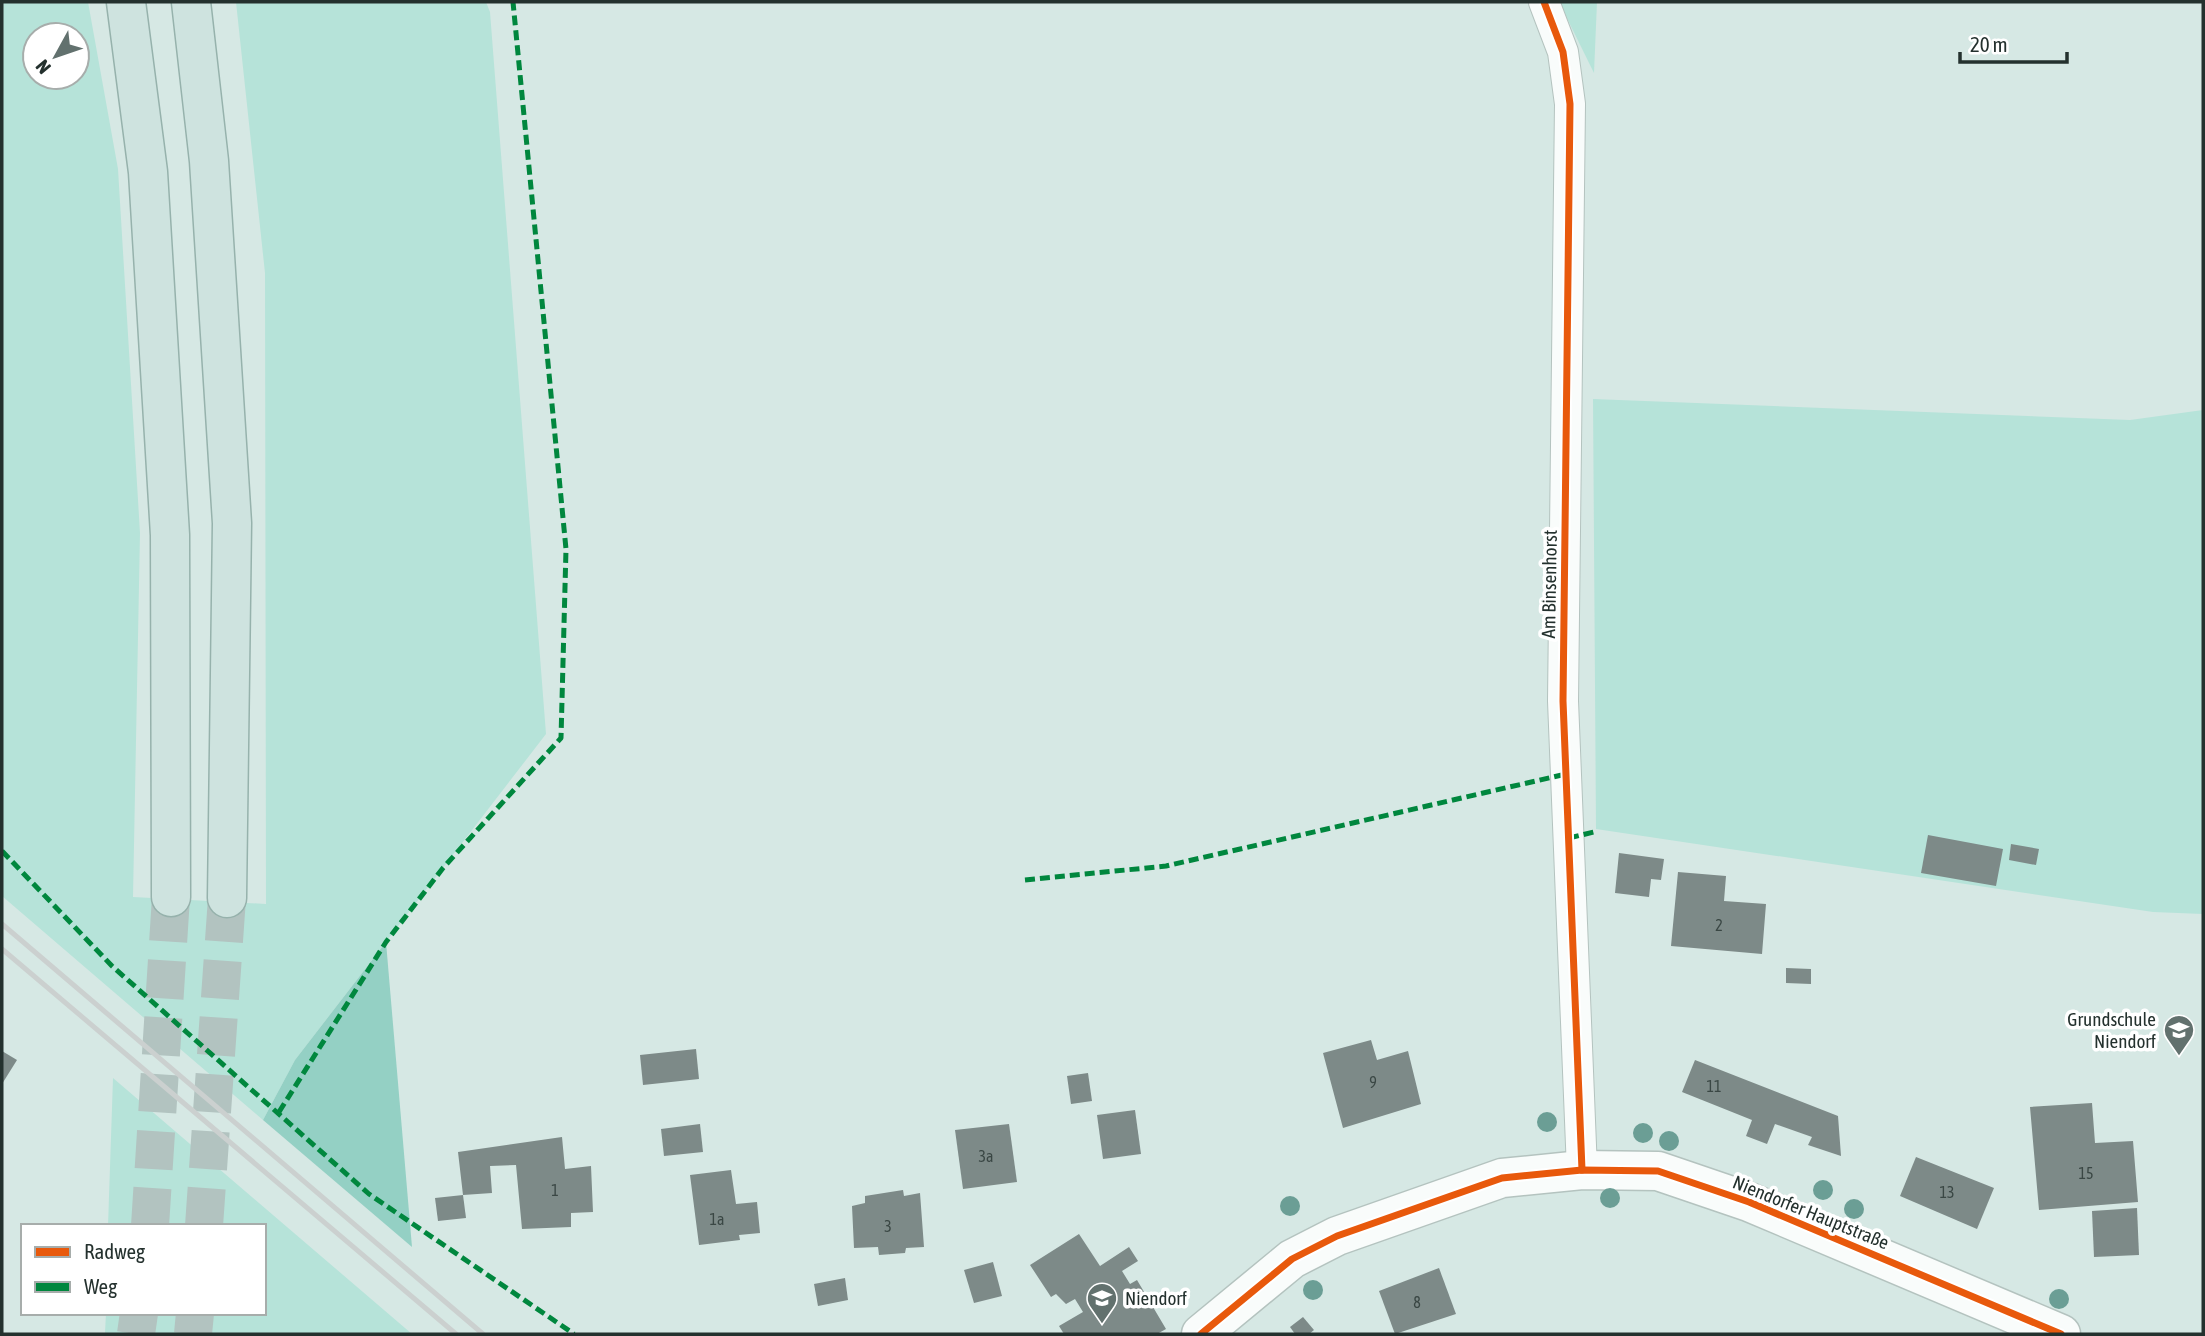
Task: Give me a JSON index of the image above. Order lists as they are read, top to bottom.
{
  "streets": {
    "main road": ["Niendorfer Hauptstraße"],
    "street": ["Am Binsenhorst"]
  },
  "crossings": [
    ["Am Binsenhorst", "Niendorfer Hauptstraße"]
  ],
  "places": {
    "school or university": ["Grundschule Niendorf", "Niendorf"]
  },
  "house_numbers": [
    "2",
    "9",
    "11",
    "3a",
    "15",
    "1",
    "13",
    "1a",
    "3",
    "8"
  ],
  "legend": ["Radweg", "Weg"],
  "scale_bar": "20 m",
  "north": "bottom left"
}
